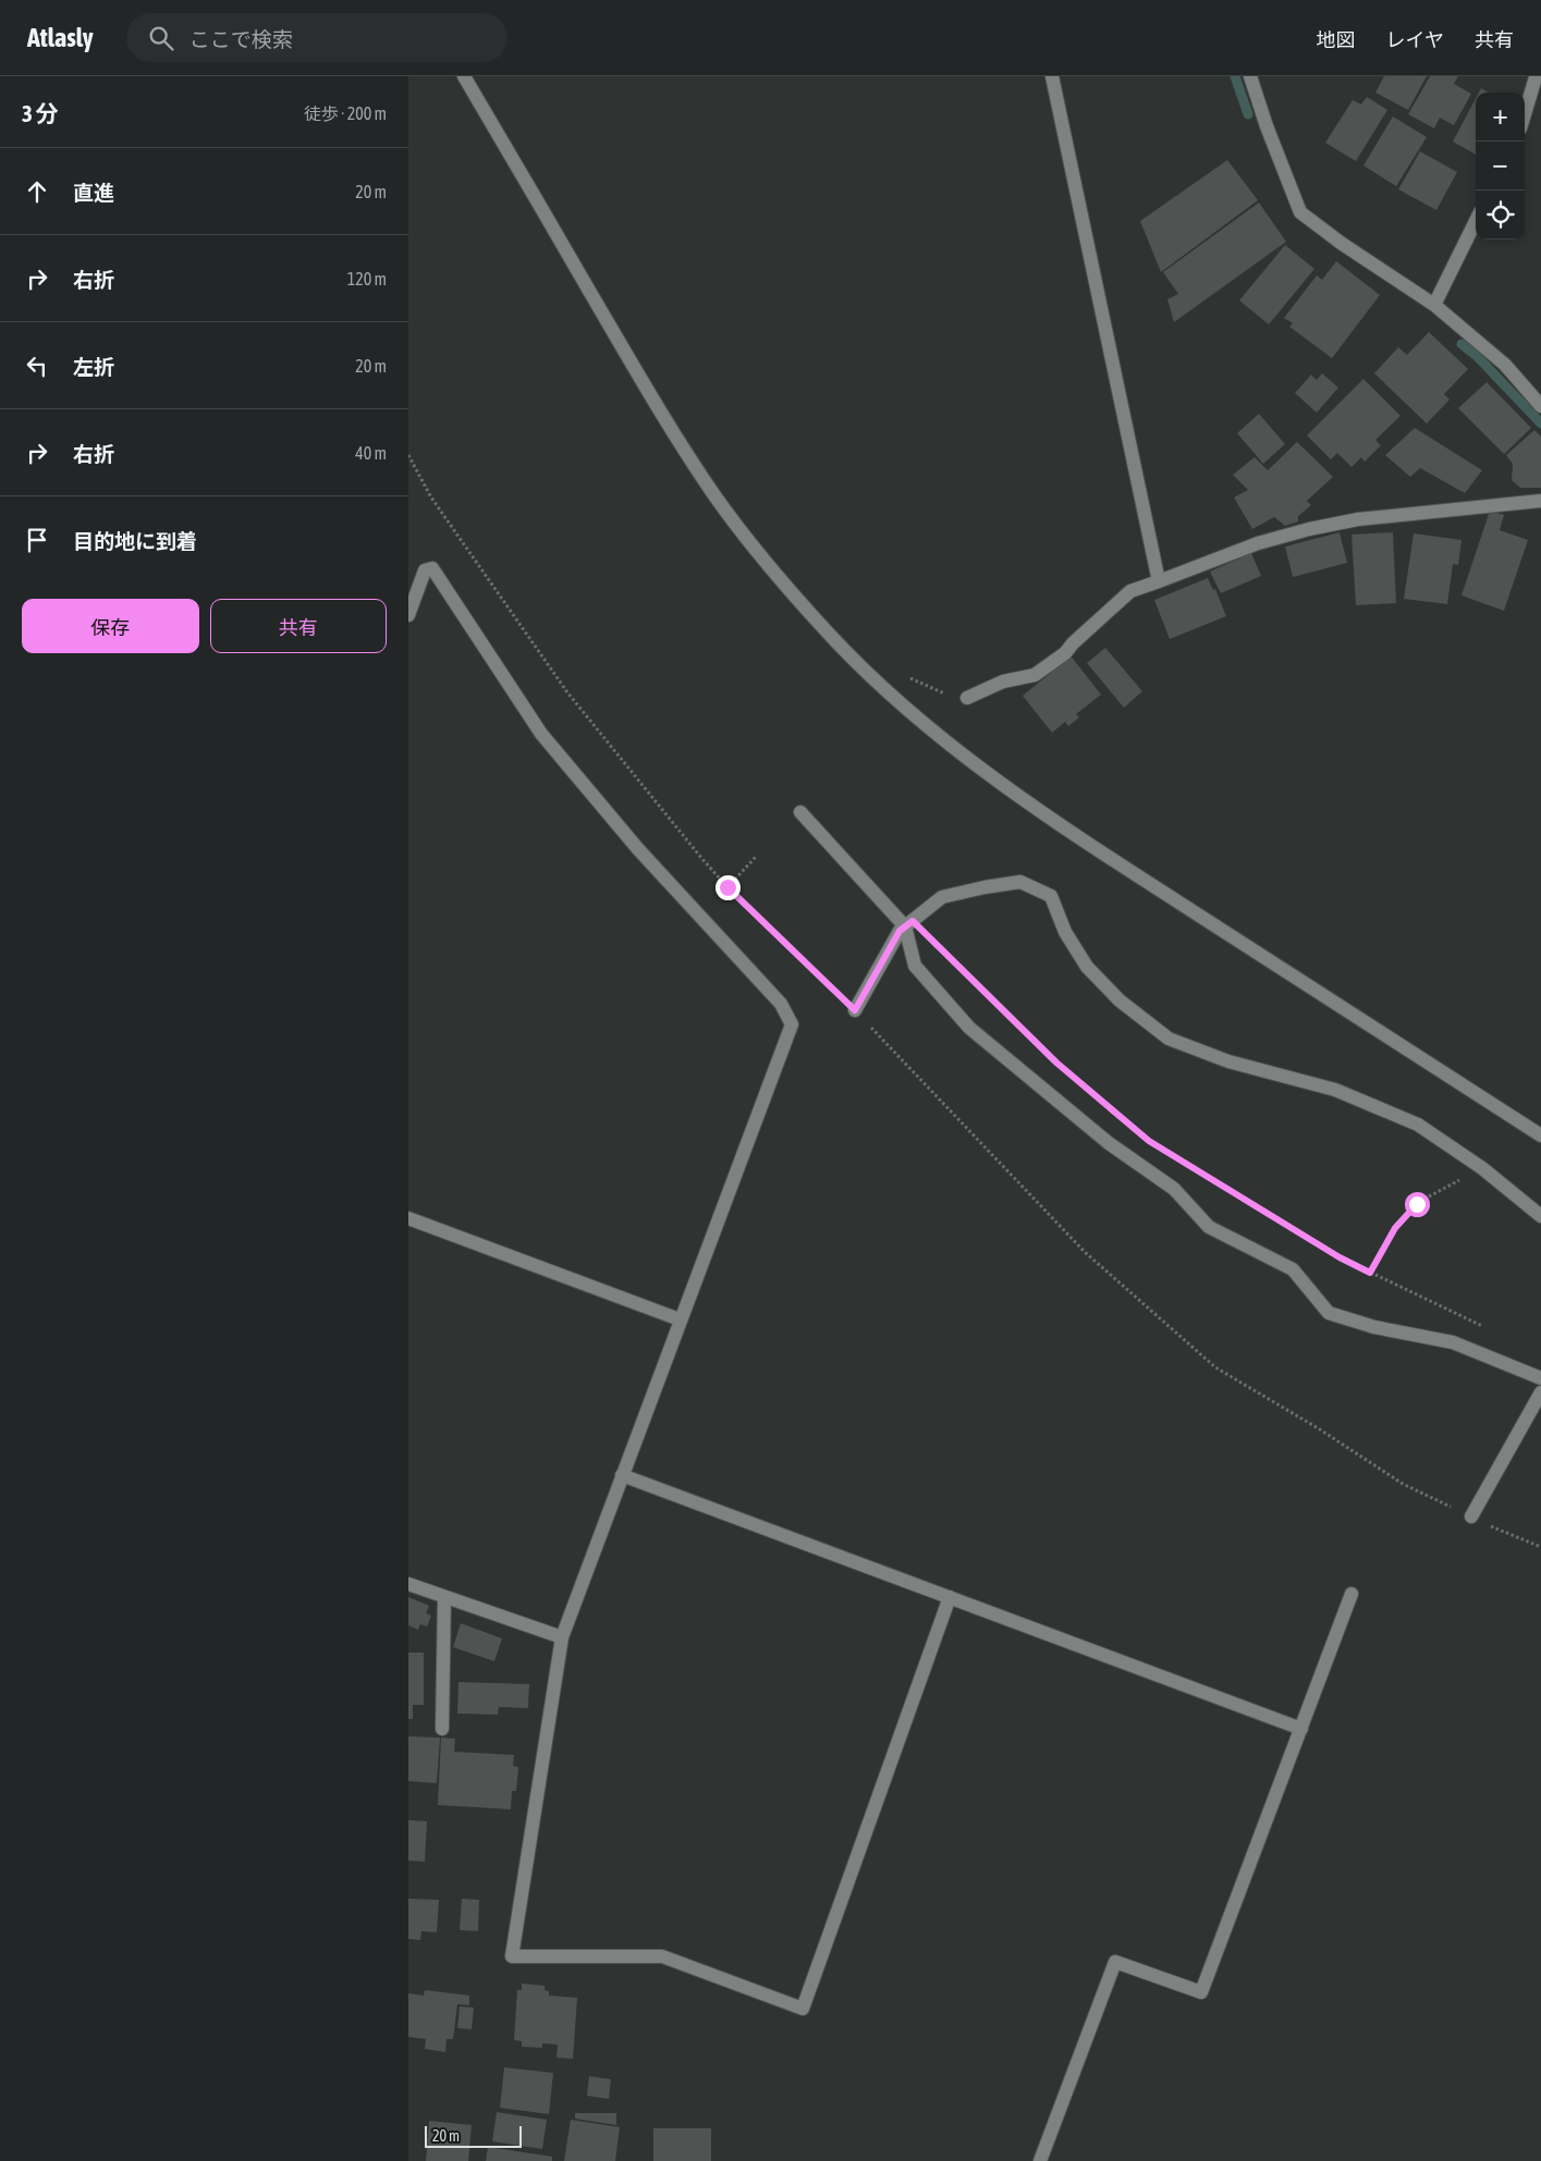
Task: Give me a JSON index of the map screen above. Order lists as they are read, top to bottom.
{
  "scale_bar": "20 m",
  "page": {
    "header": "Atlasly",
    "search": "ここで検索",
    "nav": ["地図", "レイヤ", "共有"],
    "heading": ["3 分", "徒歩 · 200 m"],
    "map_buttons": ["+", "−"],
    "list": [
      ["直進", "20 m"],
      ["右折", "120 m"],
      ["左折", "20 m"],
      ["右折", "40 m"],
      "目的地に到着"
    ],
    "buttons": ["保存", "共有"],
    "scale": "20 m"
  }
}
